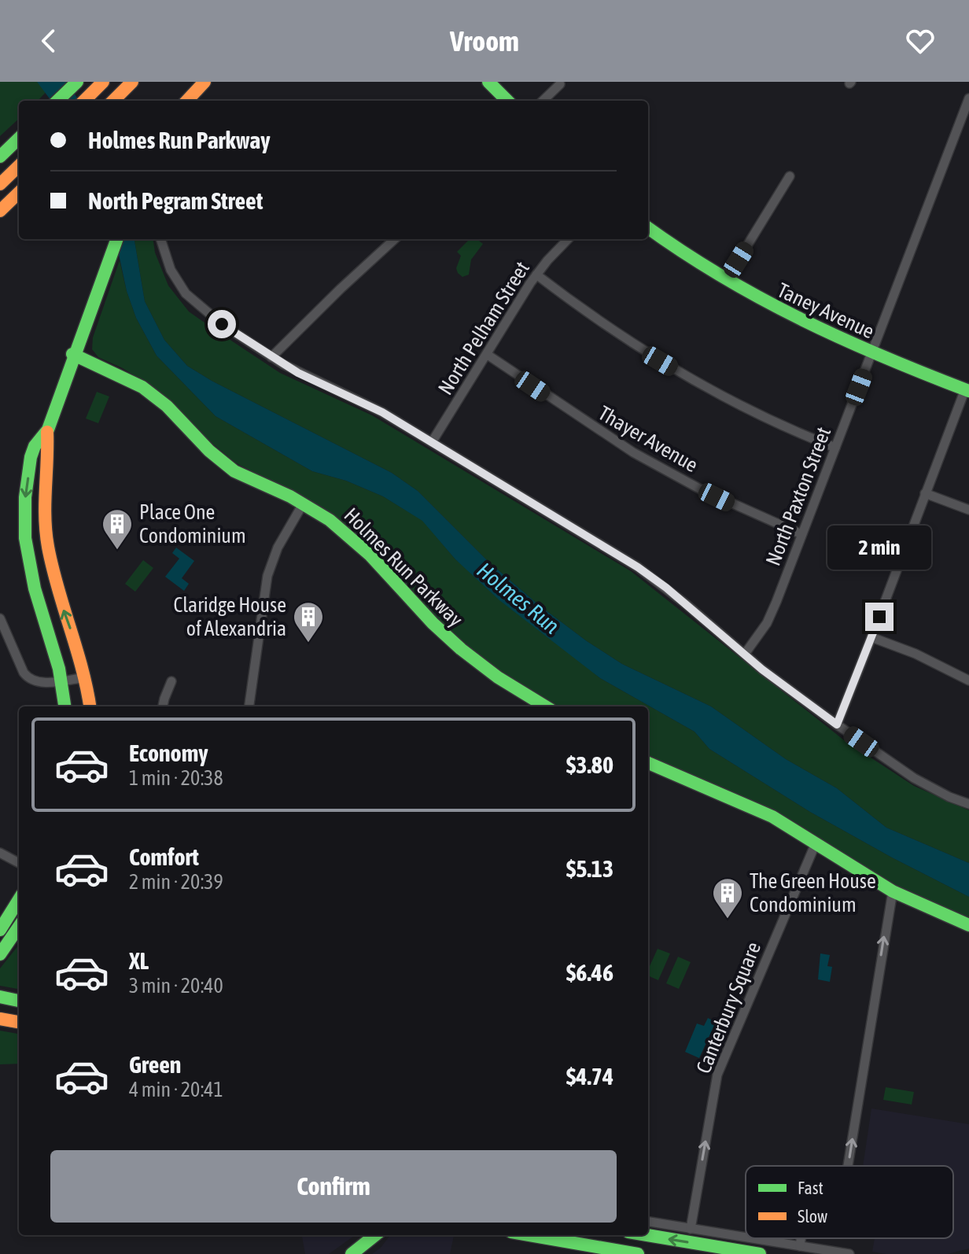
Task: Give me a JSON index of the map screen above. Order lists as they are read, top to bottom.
{
  "streets": {
    "main road": ["Taney Avenue", "Holmes Run Parkway"],
    "street": [
      "North Pelham Street",
      "Thayer Avenue",
      "North Paxton Street",
      "Canterbury Square"
    ]
  },
  "crossings": [
    ["Taney Avenue", "North Paxton Street"],
    ["North Pelham Street", "Thayer Avenue"],
    ["Thayer Avenue", "North Paxton Street"]
  ],
  "one_way": ["Canterbury Square"],
  "water": ["Holmes Run"],
  "places": {
    "building": ["Place One Condominium", "Claridge House of Alexandria", "The Green House Condominium"]
  },
  "legend": ["Fast", "Slow"],
  "page": {
    "header": "Vroom",
    "banner": ["Holmes Run Parkway", "North Pegram Street"],
    "bubble": "2 min",
    "list": [
      {
        "name": "Economy",
        "note": "1 min · 20:38",
        "value": "$3.80"
      },
      {
        "name": "Comfort",
        "note": "2 min · 20:39",
        "value": "$5.13"
      },
      {
        "name": "XL",
        "note": "3 min · 20:40",
        "value": "$6.46"
      },
      {
        "name": "Green",
        "note": "4 min · 20:41",
        "value": "$4.74"
      }
    ],
    "buttons": "Confirm"
  }
}
